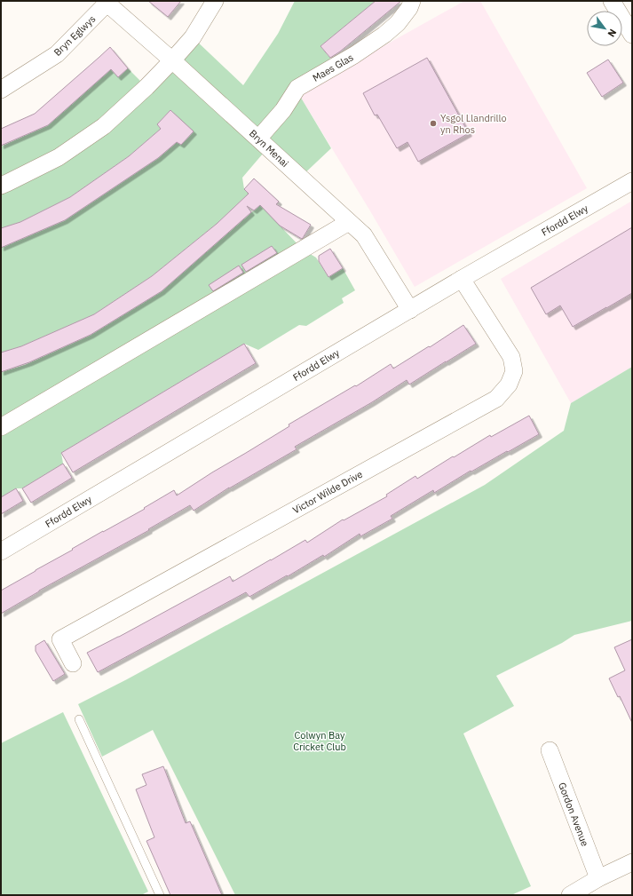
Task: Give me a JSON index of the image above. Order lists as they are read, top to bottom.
{
  "streets": {
    "street": [
      "Bryn Eglwys",
      "Maes Glas",
      "Bryn Menai",
      "Ffordd Elwy",
      "Victor Wilde Drive",
      "Gordon Avenue"
    ]
  },
  "crossings": [
    ["Bryn Eglwys", "Bryn Menai"],
    ["Maes Glas", "Bryn Menai"],
    ["Bryn Menai", "Ffordd Elwy"],
    ["Ffordd Elwy", "Victor Wilde Drive"]
  ],
  "parks": ["Colwyn Bay Cricket Club"],
  "places": ["Ysgol Llandrillo yn Rhos"],
  "north": "bottom right"
}
